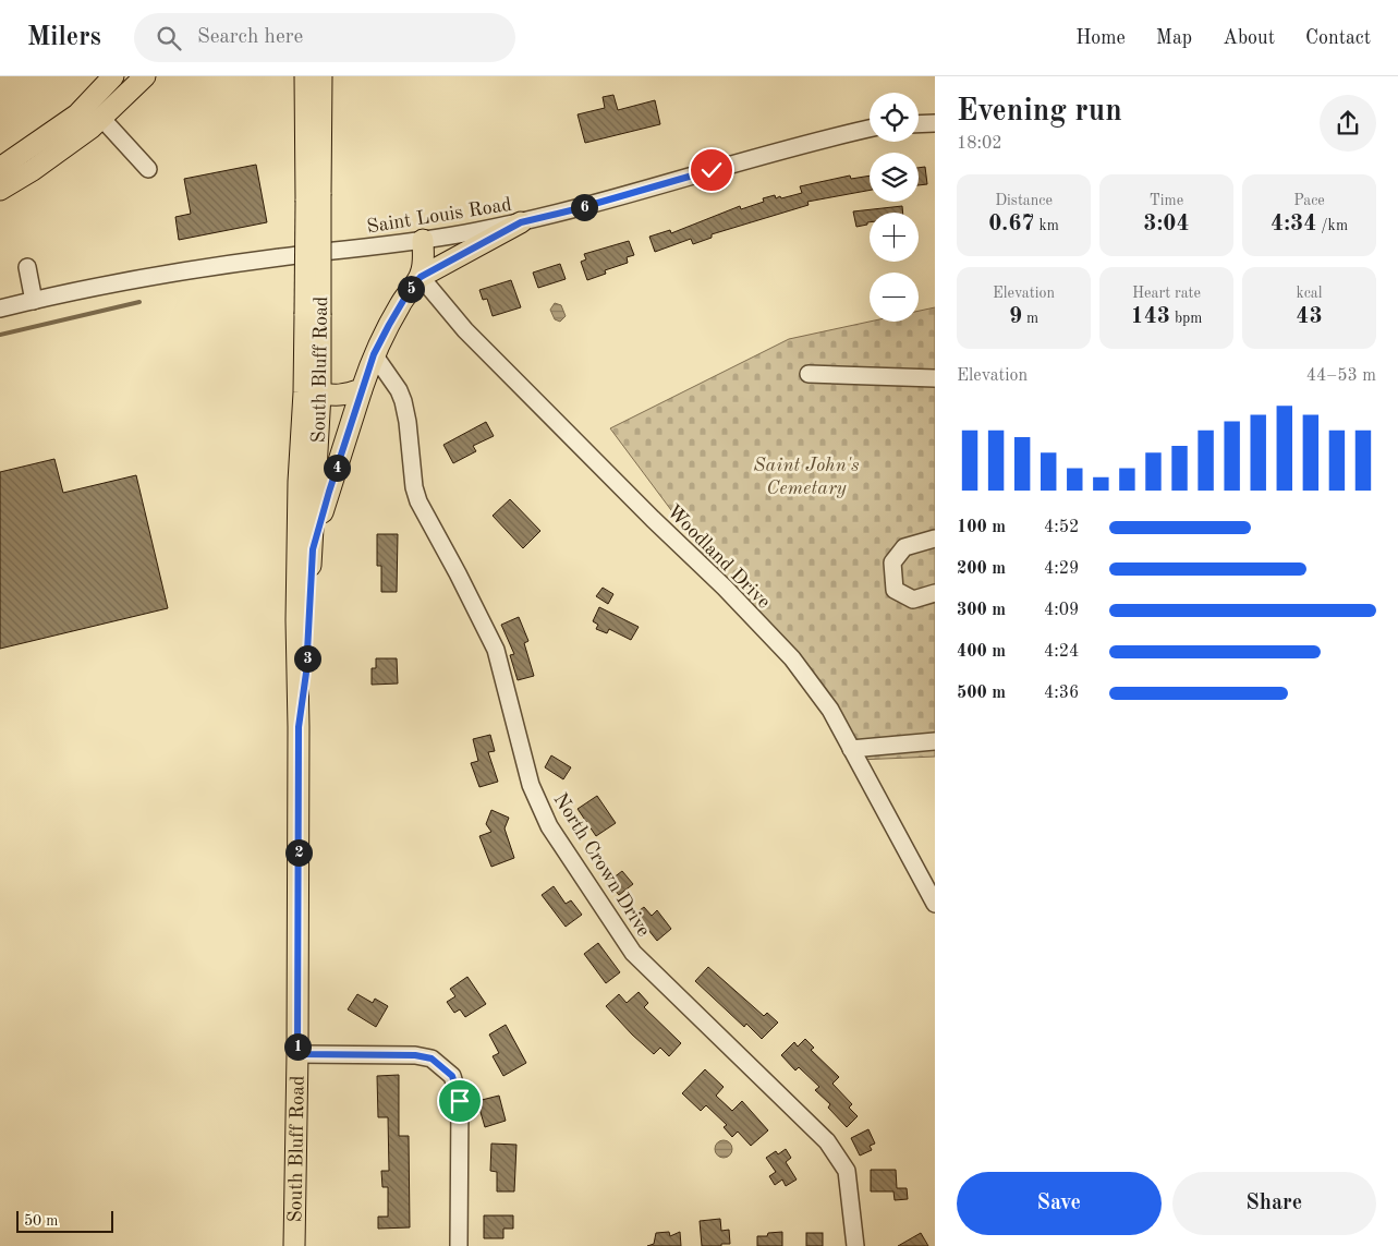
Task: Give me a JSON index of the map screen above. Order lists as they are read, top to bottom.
{
  "streets": {
    "main road": ["South Bluff Road"],
    "street": ["Saint Louis Road", "Woodland Drive", "North Crown Drive"]
  },
  "parks": ["Saint John's Cemetary"],
  "scale_bar": "50 m",
  "page": {
    "header": "Milers",
    "search": "Search here",
    "nav": [
      "Home",
      "Map",
      "About",
      "Contact"
    ],
    "heading": ["Evening run", "18:02"],
    "map_buttons": ["+", "−"],
    "stats": [
      ["Distance", "0.67 km"],
      ["Time", "3:04"],
      ["Pace", "4:34 /km"],
      ["Elevation", "9 m"],
      ["Heart rate", "143 bpm"],
      ["kcal", "43"]
    ],
    "pins": [
      "6",
      "5",
      "4",
      "3",
      "2",
      "1"
    ],
    "chart": ["Elevation", "44–53 m"],
    "list": [
      {
        "name": "100 m",
        "note": "4:52"
      },
      {
        "name": "200 m",
        "note": "4:29"
      },
      {
        "name": "300 m",
        "note": "4:09"
      },
      {
        "name": "400 m",
        "note": "4:24"
      },
      {
        "name": "500 m",
        "note": "4:36"
      }
    ],
    "buttons": ["Save", "Share"],
    "scale": "50 m"
  }
}
